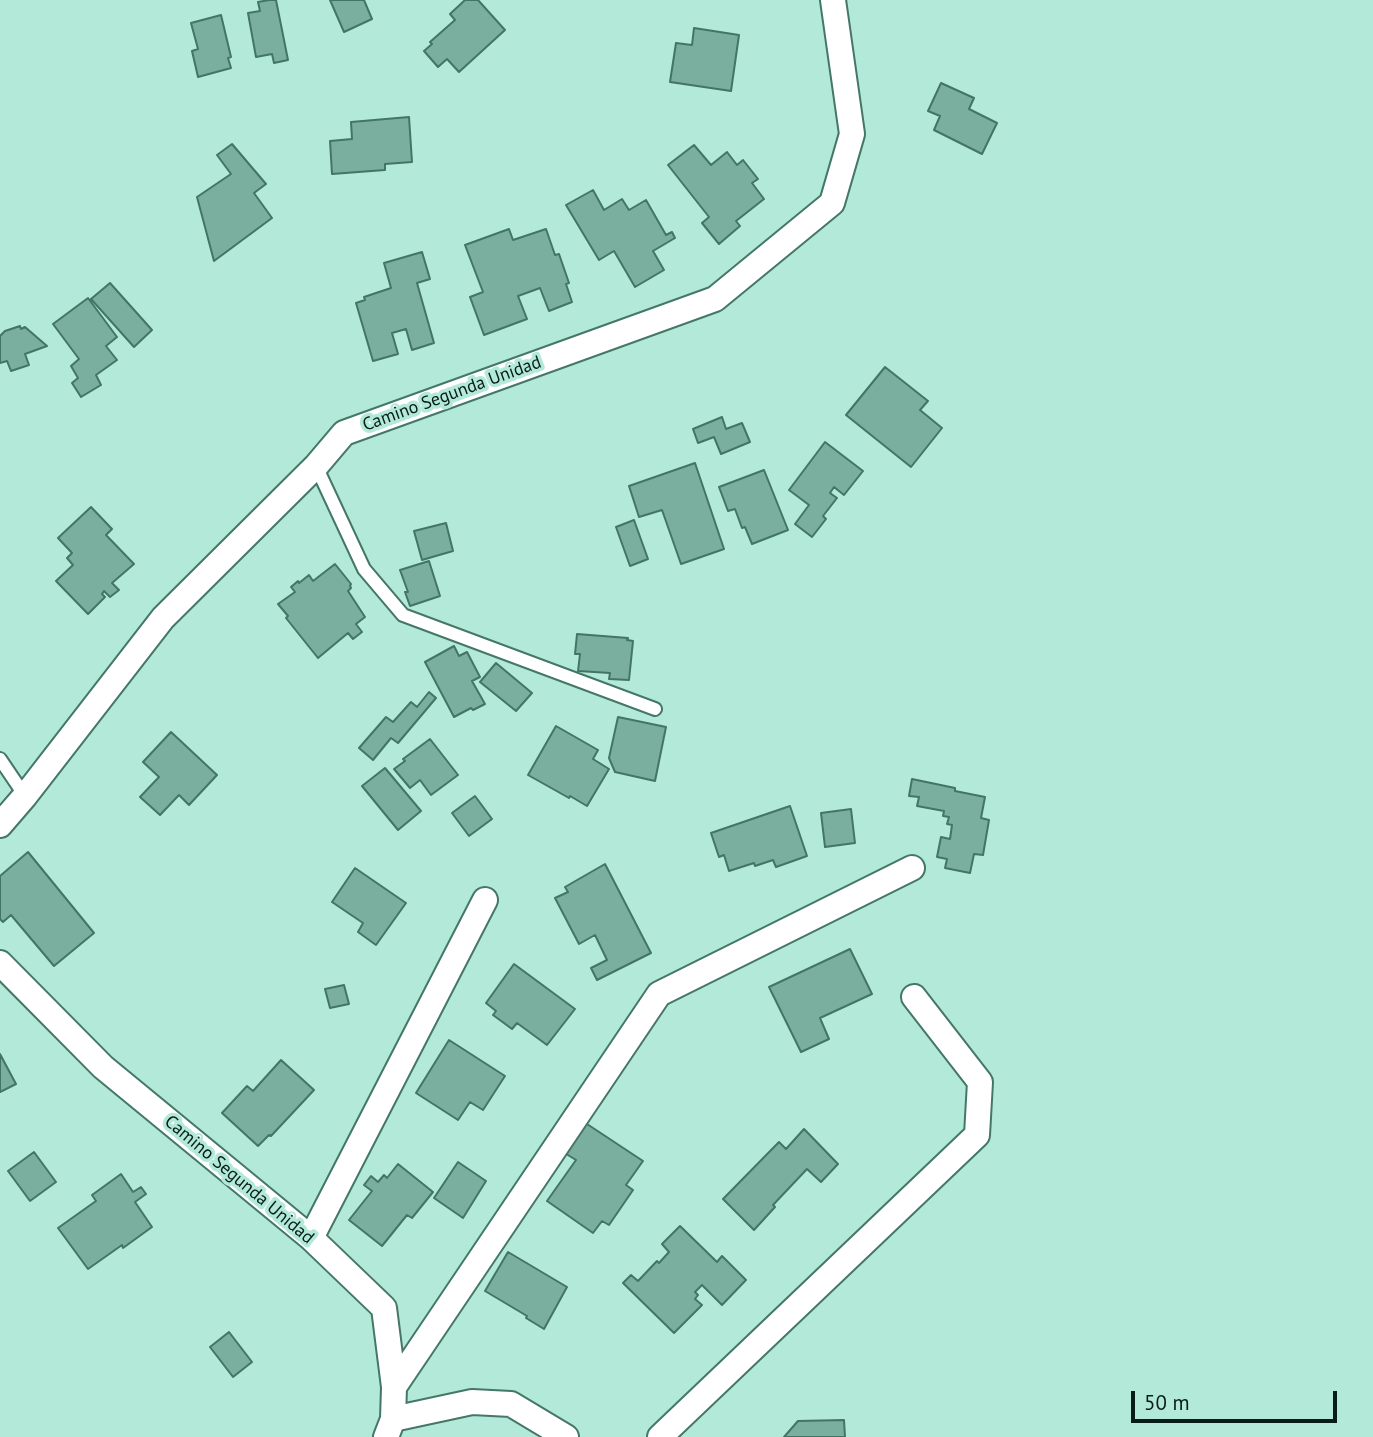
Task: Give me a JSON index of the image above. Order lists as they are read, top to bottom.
{
  "streets": {
    "street": ["Camino Segunda Unidad"]
  },
  "scale_bar": "50 m"
}
